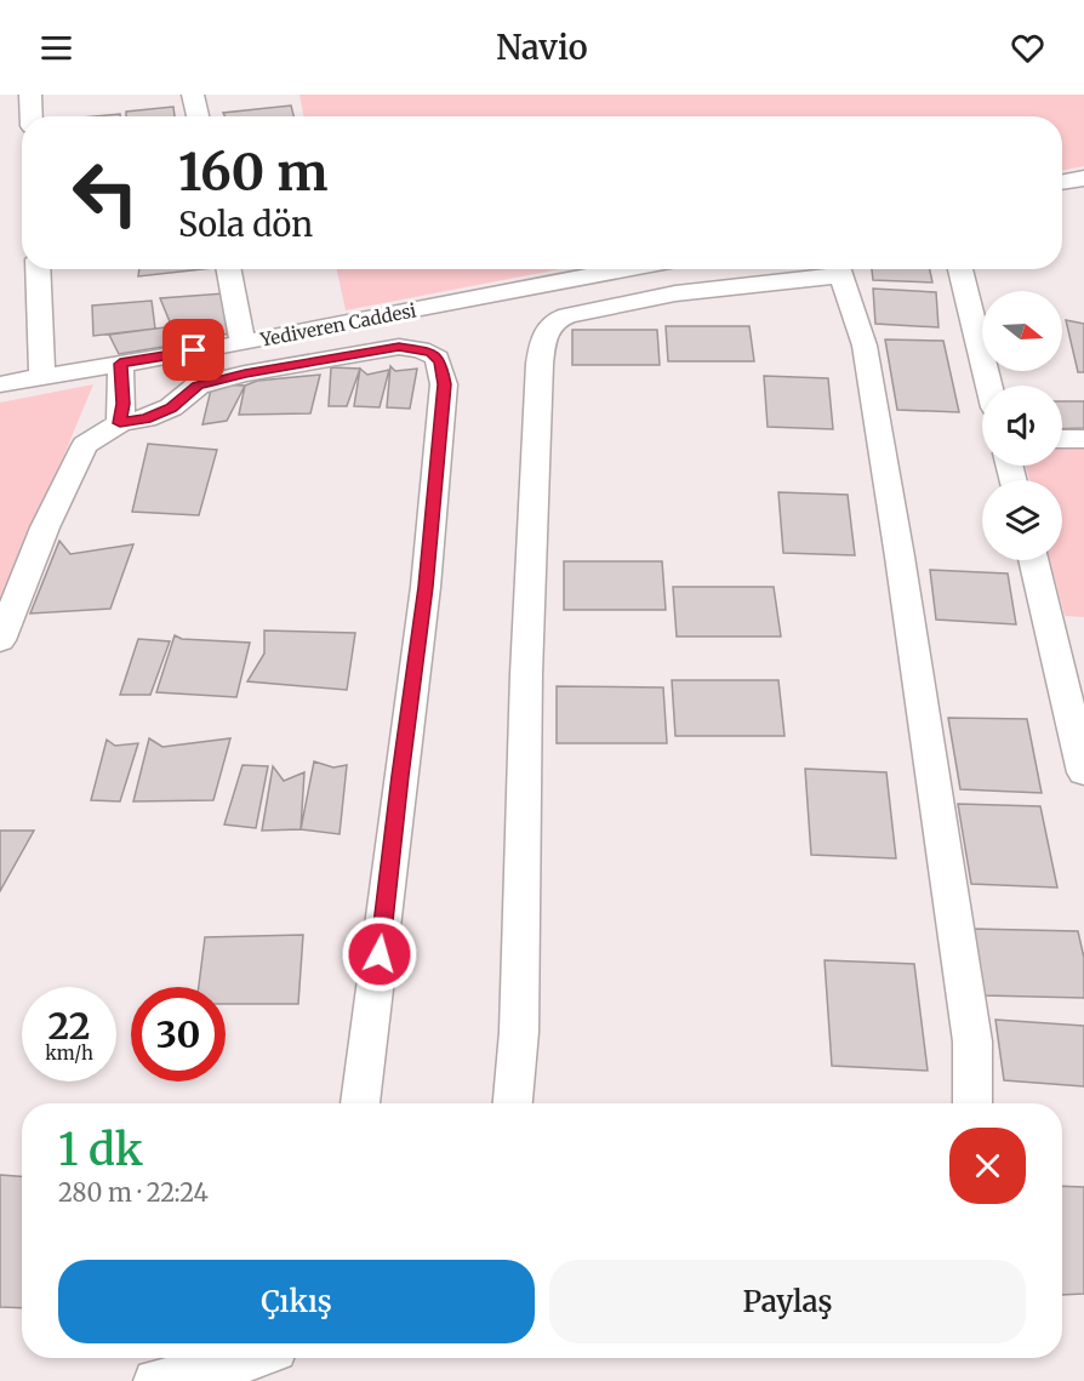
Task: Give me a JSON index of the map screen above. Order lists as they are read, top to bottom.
{
  "streets": {
    "street": ["Yediveren Caddesi"]
  },
  "north": "right",
  "page": {
    "header": "Navio",
    "turn": ["160 m", "Sola dön"],
    "speed": "22 km/h",
    "limit": "30",
    "heading": ["1 dk", "280 m · 22:24"],
    "buttons": ["Çıkış", "Paylaş"]
  }
}
